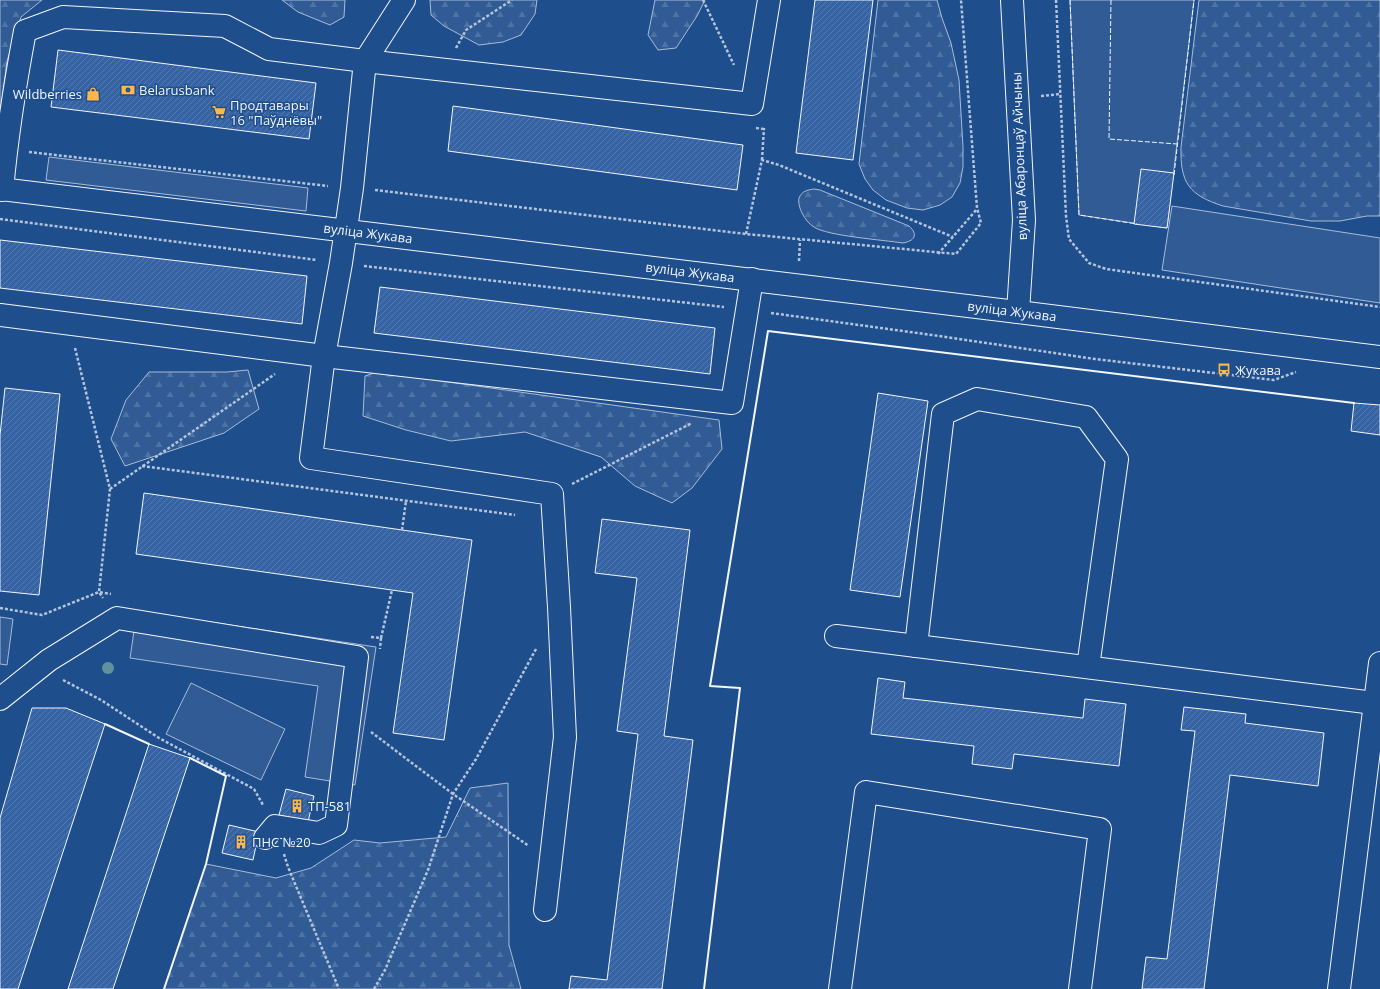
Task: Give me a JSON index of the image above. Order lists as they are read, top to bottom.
{
  "streets": {
    "main road": ["вуліца Абаронцаў Айчыны", "вуліца Жукава"]
  },
  "crossings": [
    ["вуліца Абаронцаў Айчыны", "вуліца Жукава"]
  ],
  "places": {
    "bank": ["Belarusbank"],
    "shop": ["Wildberries"],
    "supermarket": ["Продтавары 16 \"Паўднёвы\""],
    "bus stop": ["Жукава"],
    "building": ["ТП-581", "ПНС №20"]
  }
}
